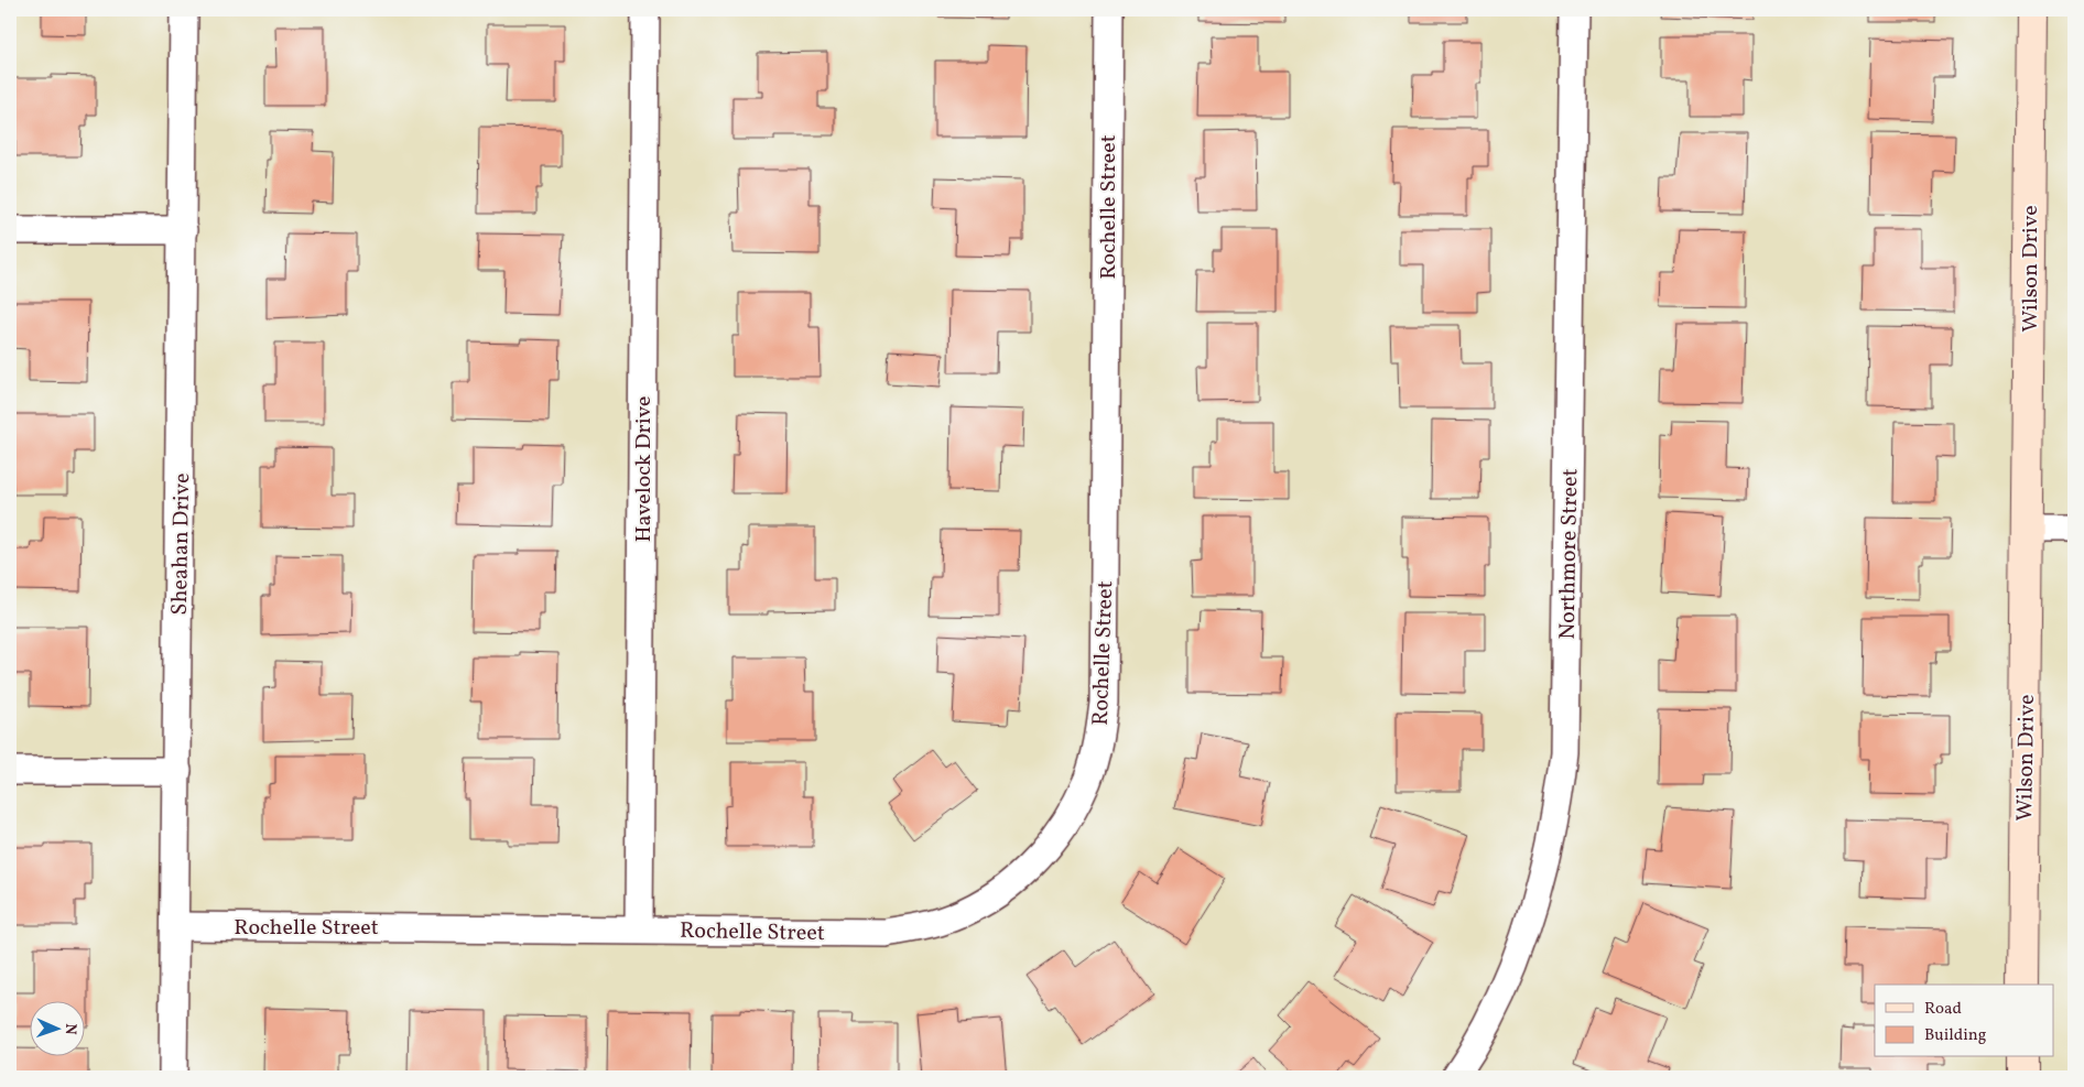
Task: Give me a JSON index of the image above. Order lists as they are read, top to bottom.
{
  "streets": {
    "street": [
      "Rochelle Street",
      "Wilson Drive",
      "Havelock Drive",
      "Sheahan Drive",
      "Northmore Street"
    ]
  },
  "crossings": [
    ["Rochelle Street", "Havelock Drive"],
    ["Rochelle Street", "Sheahan Drive"]
  ],
  "legend": ["Road", "Building"],
  "north": "right"
}
